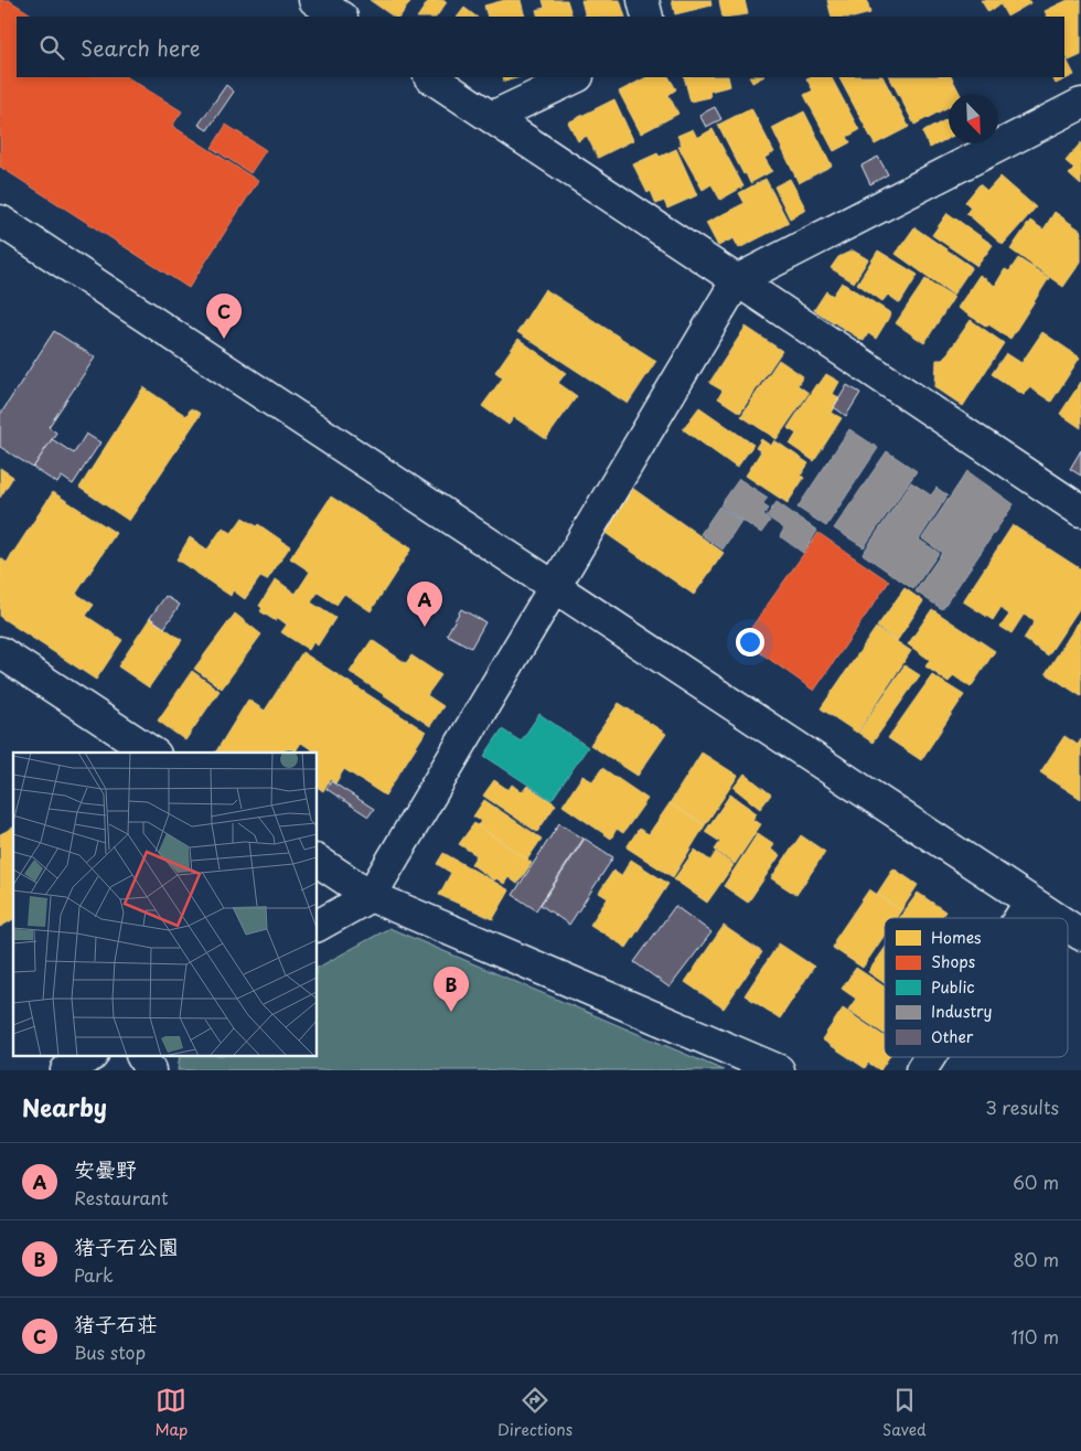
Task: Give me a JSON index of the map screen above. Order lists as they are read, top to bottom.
{
  "legend": [
    "Homes",
    "Shops",
    "Public",
    "Industry",
    "Other"
  ],
  "north": "bottom right",
  "page": {
    "search": "Search here",
    "pins": ["C", "A", "B"],
    "heading": ["Nearby", "3 results"],
    "list": [
      {
        "mark": "A",
        "name": "安曇野",
        "note": "Restaurant",
        "value": "60 m"
      },
      {
        "mark": "B",
        "name": "猪子石公園",
        "note": "Park",
        "value": "80 m"
      },
      {
        "mark": "C",
        "name": "猪子石荘",
        "note": "Bus stop",
        "value": "110 m"
      }
    ],
    "nav": ["Map", "Directions", "Saved"]
  }
}
